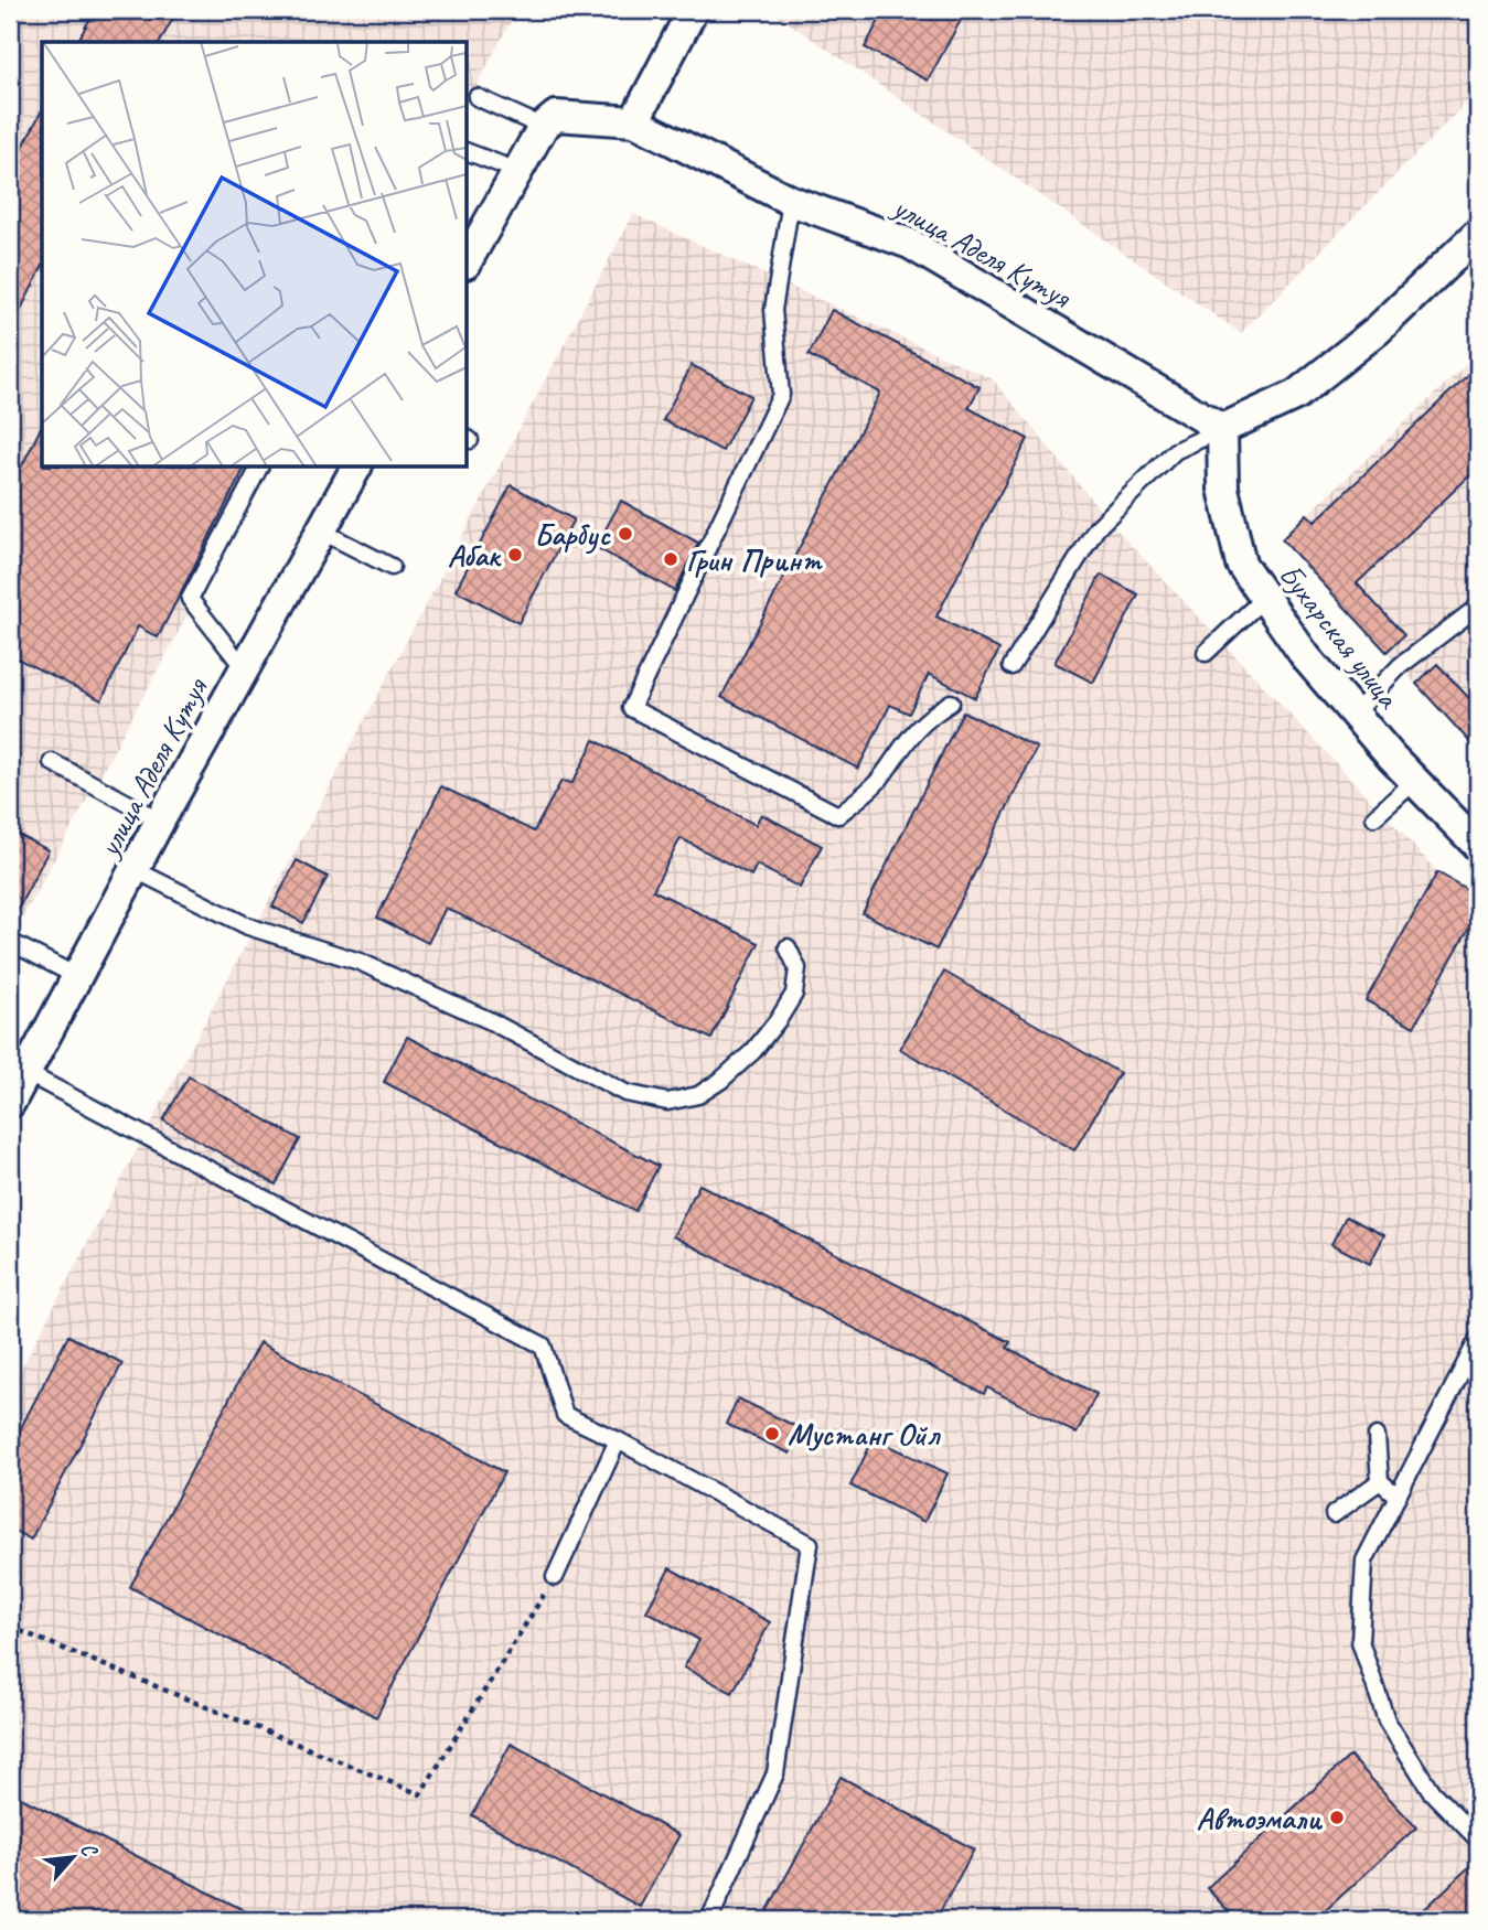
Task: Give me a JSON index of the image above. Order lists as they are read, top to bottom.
{
  "streets": {
    "street": ["улица Аделя Кутуя", "Бухарская улица"]
  },
  "crossings": [
    ["улица Аделя Кутуя", "Бухарская улица"]
  ],
  "places": [
    "Барбус",
    "Абак",
    "Грин Принт",
    "Мустанг Ойл",
    "Автоэмали"
  ],
  "north": "top right"
}
